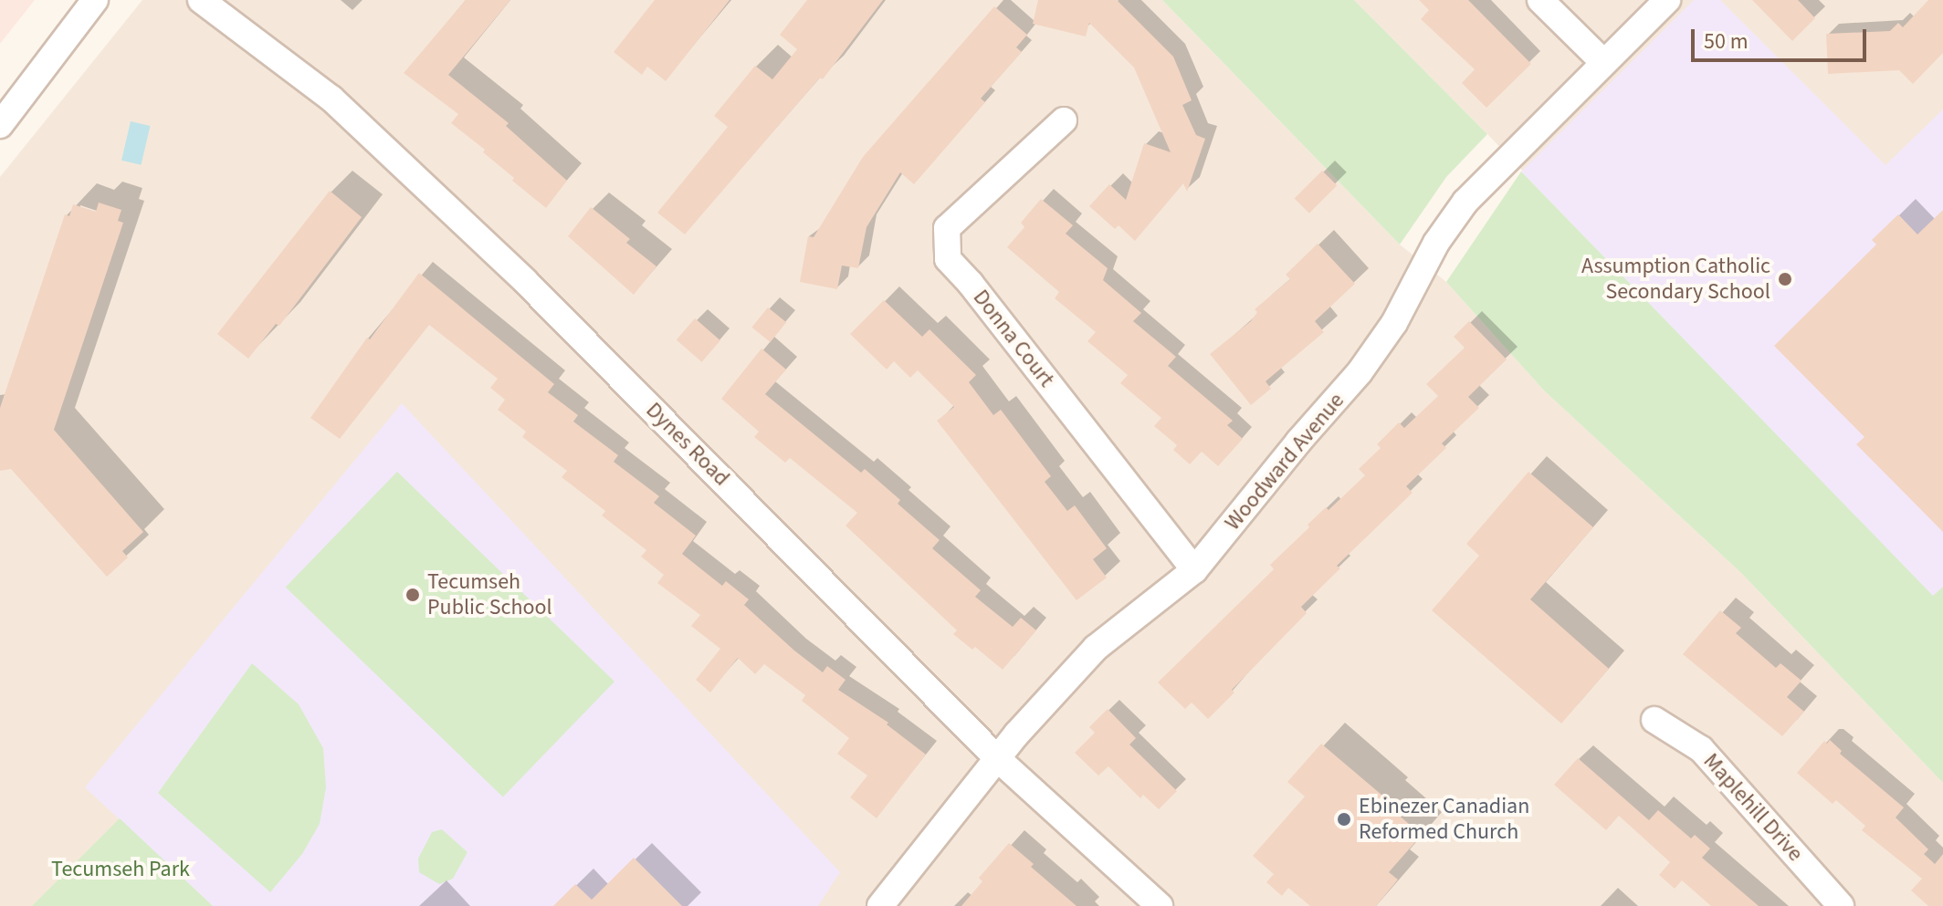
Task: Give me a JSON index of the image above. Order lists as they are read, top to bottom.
{
  "streets": {
    "street": [
      "Donna Court",
      "Dynes Road",
      "Woodward Avenue",
      "Maplehill Drive"
    ]
  },
  "crossings": [
    ["Donna Court", "Woodward Avenue"],
    ["Dynes Road", "Woodward Avenue"]
  ],
  "parks": ["Tecumseh Park"],
  "places": ["Assumption Catholic Secondary School", "Tecumseh Public School", "Ebinezer Canadian Reformed Church"],
  "scale_bar": "50 m"
}
